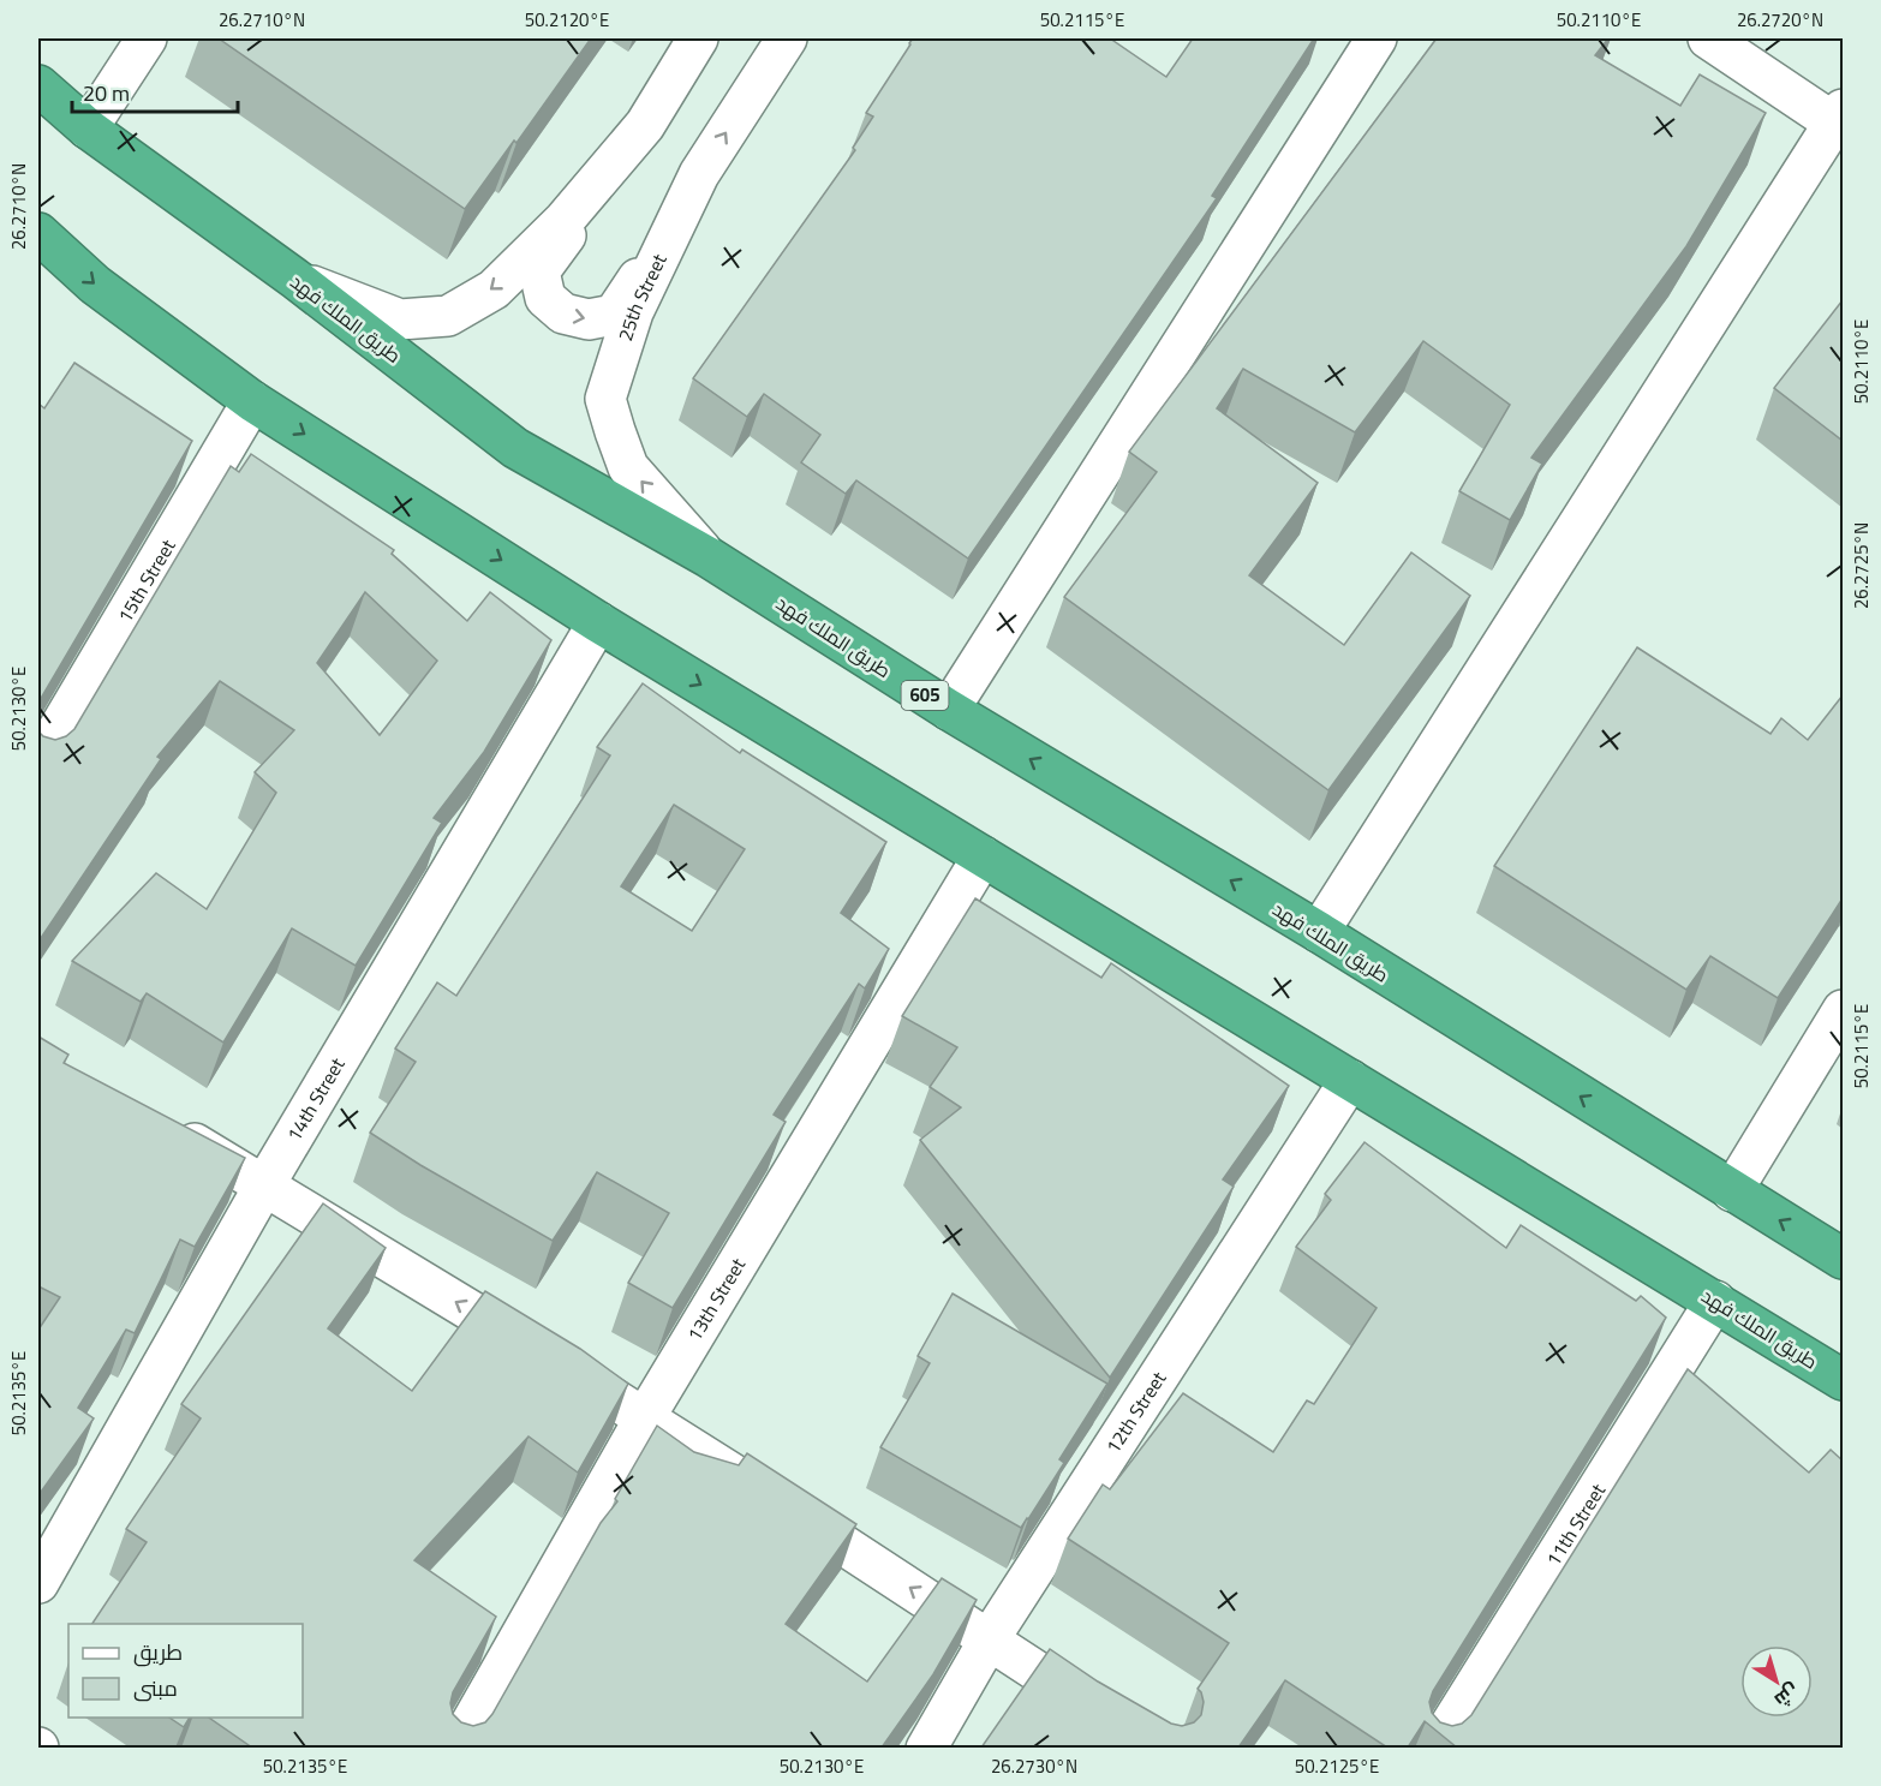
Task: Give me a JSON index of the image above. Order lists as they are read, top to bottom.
{
  "streets": {
    "highway": ["طريق الملك فهد", "605"],
    "street": [
      "25th Street",
      "15th Street",
      "14th Street",
      "13th Street",
      "12th Street",
      "11th Street"
    ]
  },
  "crossings": [
    ["25th Street", "طريق الملك فهد"],
    ["طريق الملك فهد", "15th Street"],
    ["طريق الملك فهد", "14th Street"],
    ["طريق الملك فهد", "13th Street"],
    ["طريق الملك فهد", "12th Street"],
    ["طريق الملك فهد", "11th Street"]
  ],
  "one_way": ["25th Street"],
  "legend": ["طريق", "مبنى"],
  "scale_bar": "20 m",
  "north": "bottom right",
  "coordinates": [
    "26.2710°N",
    "50.2120°E",
    "50.2115°E",
    "50.2110°E",
    "26.2720°N",
    "26.2725°N",
    "50.2130°E",
    "50.2135°E",
    "26.2730°N",
    "50.2125°E"
  ]
}
